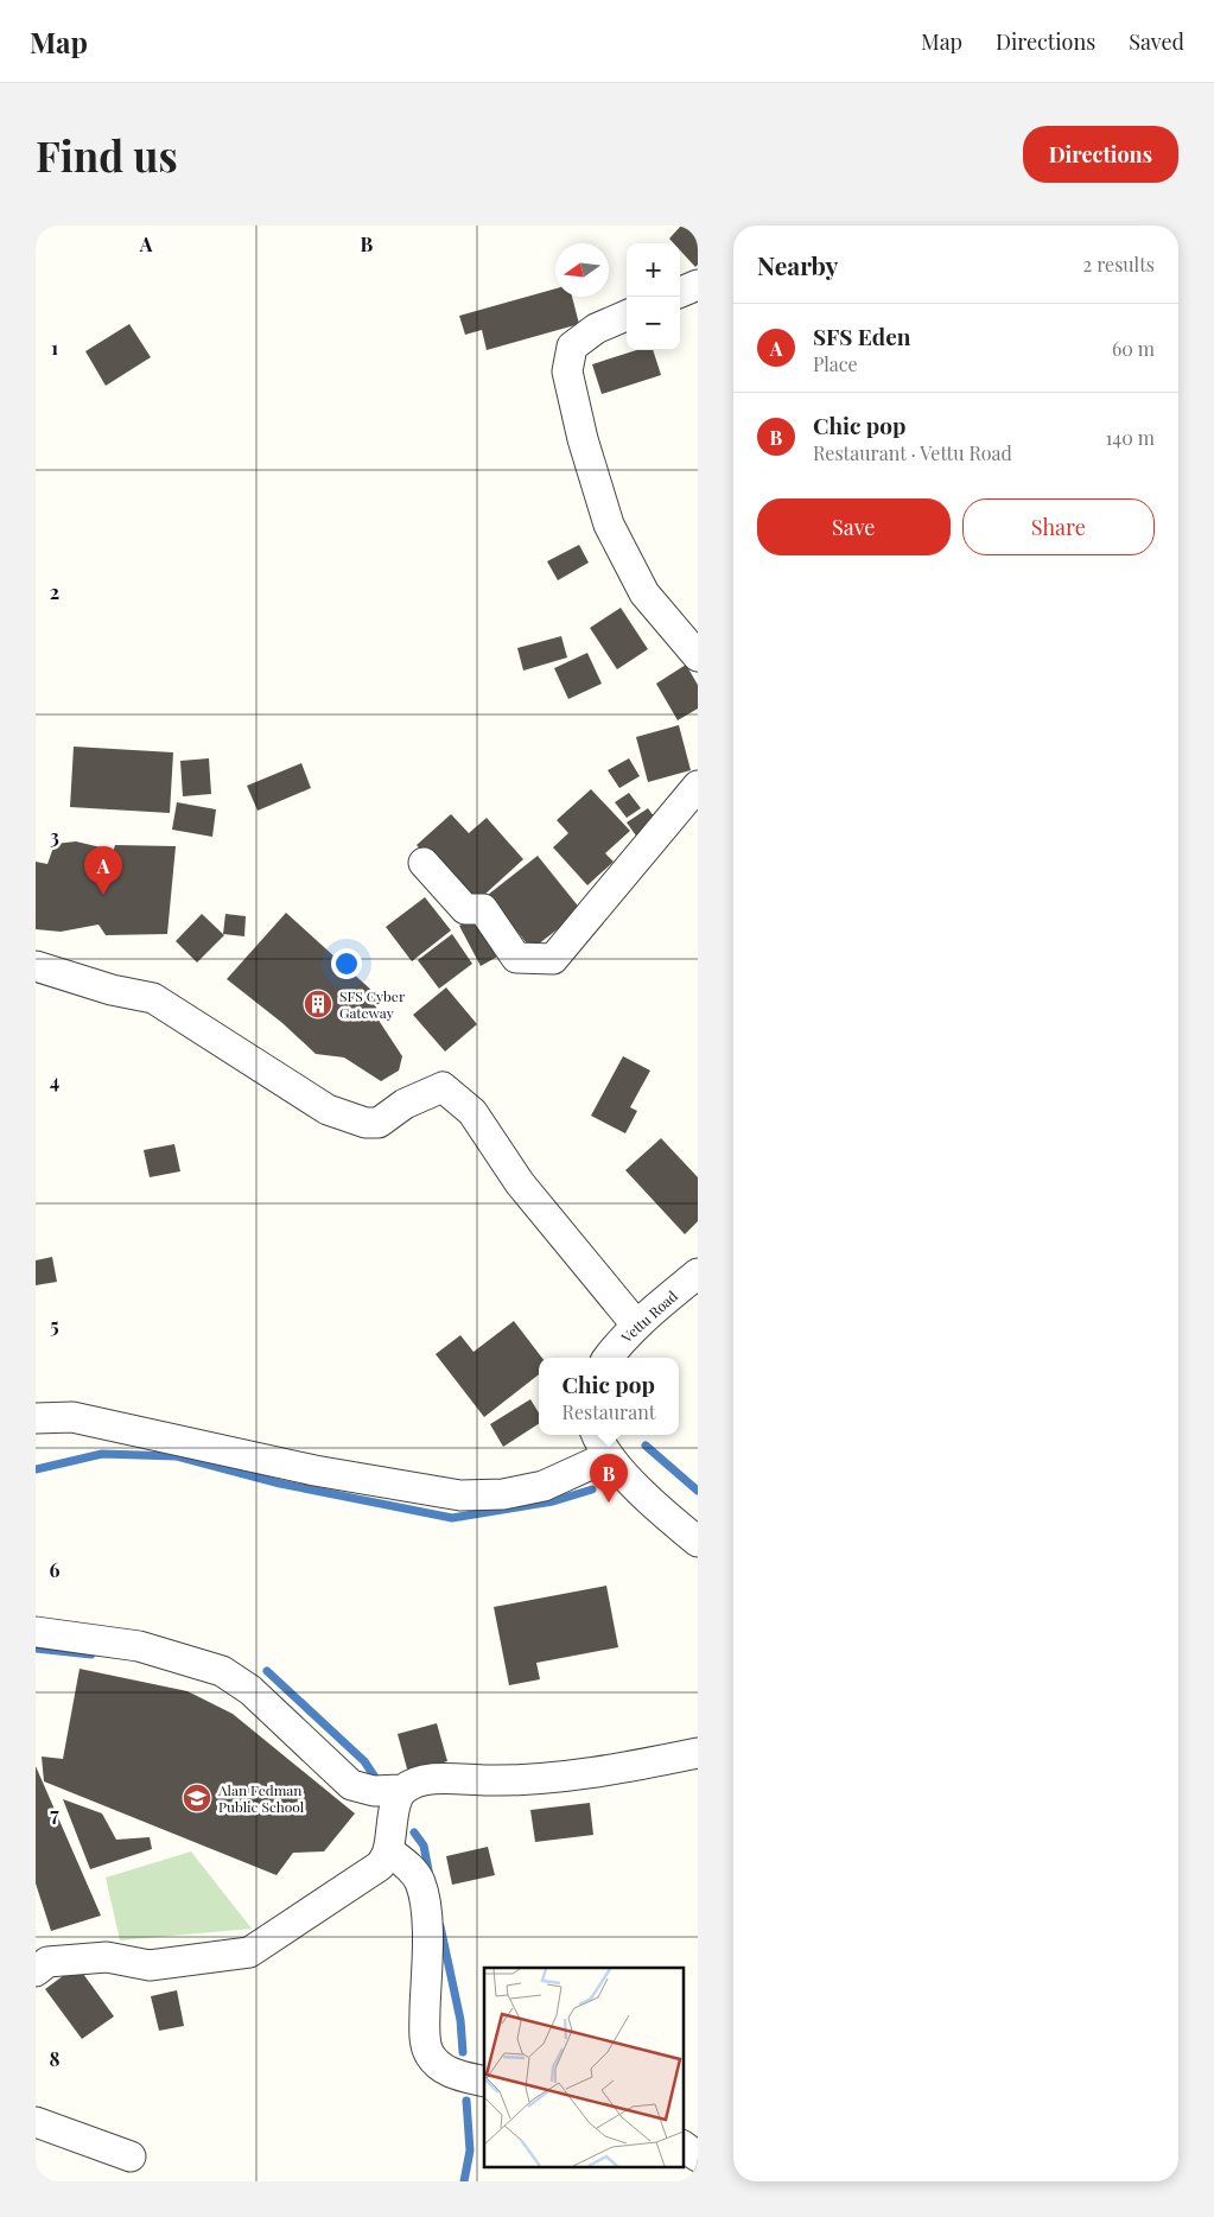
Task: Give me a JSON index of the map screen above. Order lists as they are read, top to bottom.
{
  "streets": {
    "street": ["Vettu Road"]
  },
  "places": {
    "building": ["SFS Cyber Gateway"],
    "school or university": ["Alan Fedman Public School"]
  },
  "north": "left",
  "page": {
    "header": "Map",
    "nav": ["Map", "Directions", "Saved"],
    "buttons": [
      "Directions",
      ["Save", "Share"]
    ],
    "title": "Find us",
    "heading": ["Nearby", "2 results"],
    "map_buttons": ["+", "−"],
    "list": [
      {
        "mark": "A",
        "name": "SFS Eden",
        "note": "Place",
        "value": "60 m"
      },
      {
        "mark": "B",
        "name": "Chic pop",
        "note": "Restaurant · Vettu Road",
        "value": "140 m"
      }
    ],
    "pins": ["A", "B"],
    "popup": ["Chic pop", "Restaurant"]
  },
  "grid": {
    "columns": ["A", "B"],
    "rows": [
      "1",
      "2",
      "3",
      "4",
      "5",
      "6",
      "7",
      "8"
    ]
  }
}
